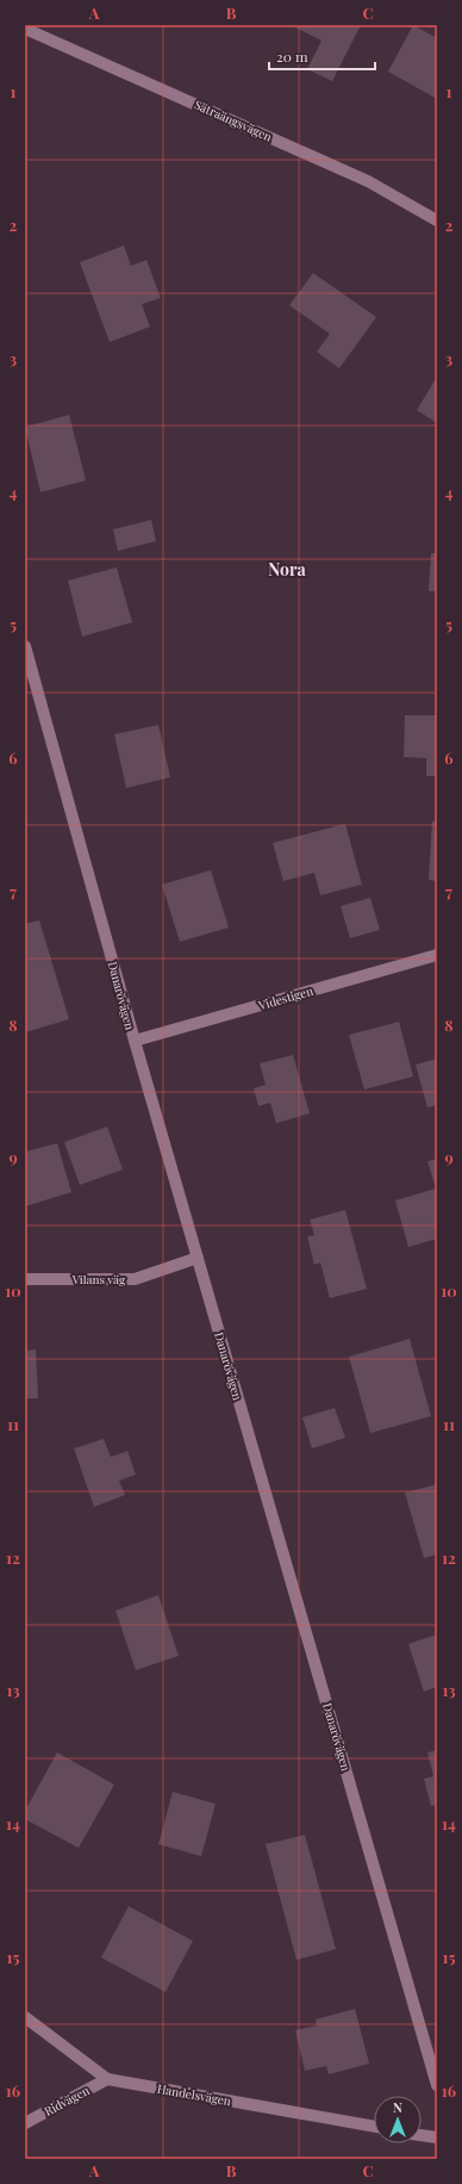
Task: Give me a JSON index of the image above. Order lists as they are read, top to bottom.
{
  "streets": {
    "street": [
      "Sätraängsvägen",
      "Danarövägen",
      "Videstigen",
      "Vilans väg",
      "Handelsvägen",
      "Ridvägen"
    ]
  },
  "crossings": [
    ["Danarövägen", "Videstigen"],
    ["Danarövägen", "Vilans väg"],
    ["Handelsvägen", "Ridvägen"]
  ],
  "districts": ["Nora"],
  "scale_bar": "20 m",
  "north": "top",
  "grid": {
    "columns": ["A", "B", "C"],
    "rows": [
      "1",
      "2",
      "3",
      "4",
      "5",
      "6",
      "7",
      "8",
      "9",
      "10",
      "11",
      "12",
      "13",
      "14",
      "15",
      "16"
    ]
  }
}
